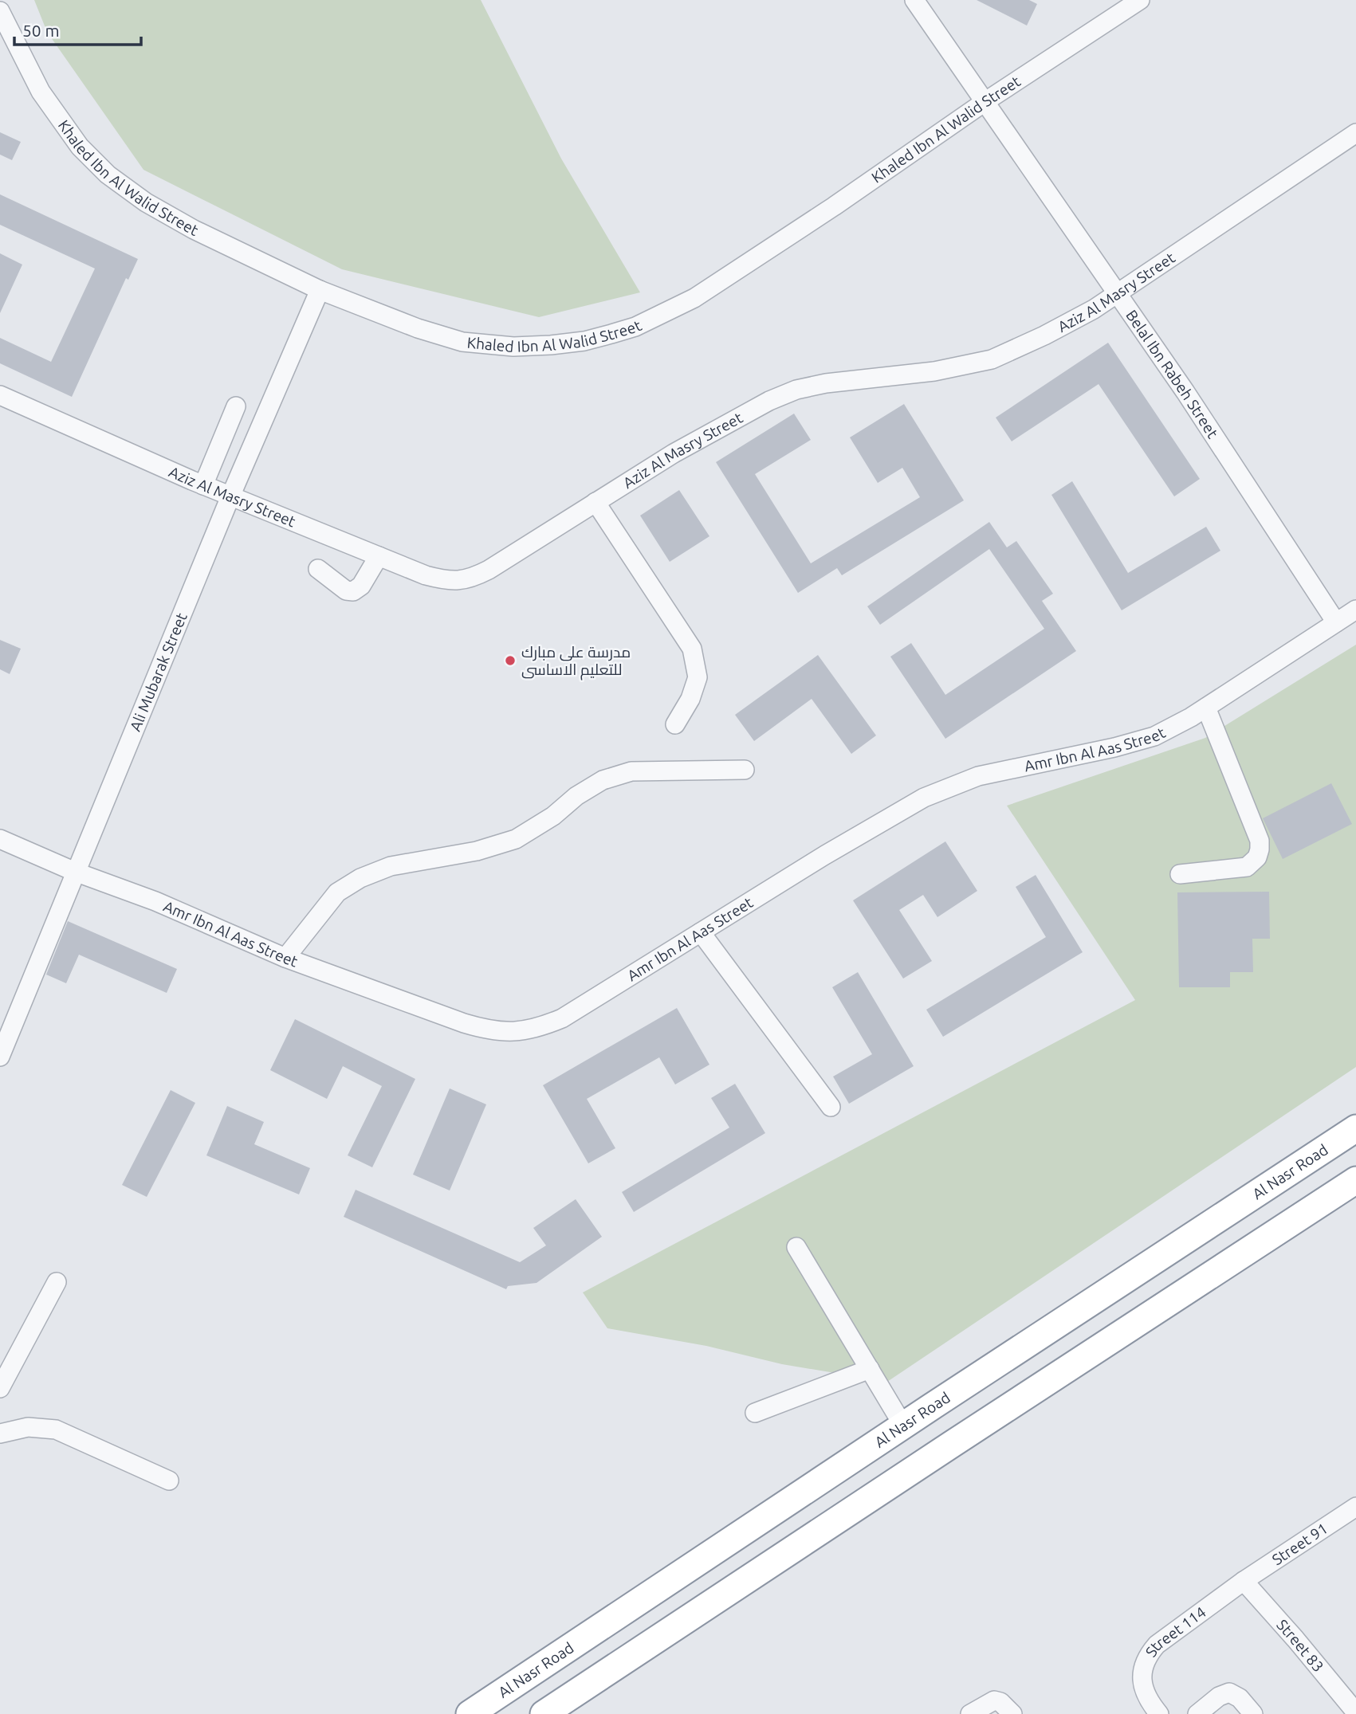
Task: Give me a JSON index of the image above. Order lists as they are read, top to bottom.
{
  "streets": {
    "highway": ["Al Nasr Road"],
    "street": [
      "Khaled Ibn Al Walid Street",
      "Aziz Al Masry Street",
      "Belal Ibn Rabeh Street",
      "Ali Mubarak Street",
      "Amr Ibn Al Aas Street",
      "Street 91",
      "Street 114",
      "Street 83"
    ]
  },
  "crossings": [
    ["Khaled Ibn Al Walid Street", "Belal Ibn Rabeh Street"],
    ["Khaled Ibn Al Walid Street", "Ali Mubarak Street"],
    ["Aziz Al Masry Street", "Belal Ibn Rabeh Street"],
    ["Aziz Al Masry Street", "Ali Mubarak Street"],
    ["Belal Ibn Rabeh Street", "Amr Ibn Al Aas Street"],
    ["Ali Mubarak Street", "Amr Ibn Al Aas Street"],
    ["Street 91", "Street 114"],
    ["Street 91", "Street 83"],
    ["Street 114", "Street 83"]
  ],
  "places": ["مدرسة على مبارك للتعليم الاساسى"],
  "scale_bar": "50 m"
}
